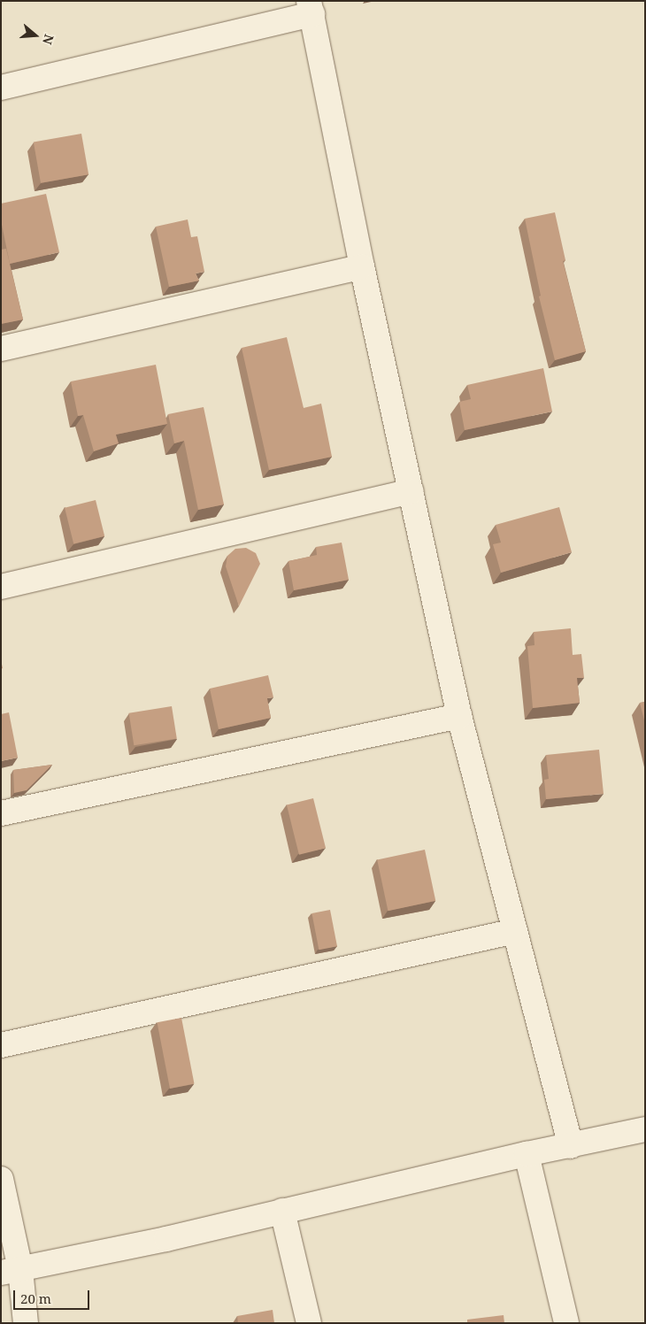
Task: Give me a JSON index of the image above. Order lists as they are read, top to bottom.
{
  "scale_bar": "20 m",
  "north": "right"
}
